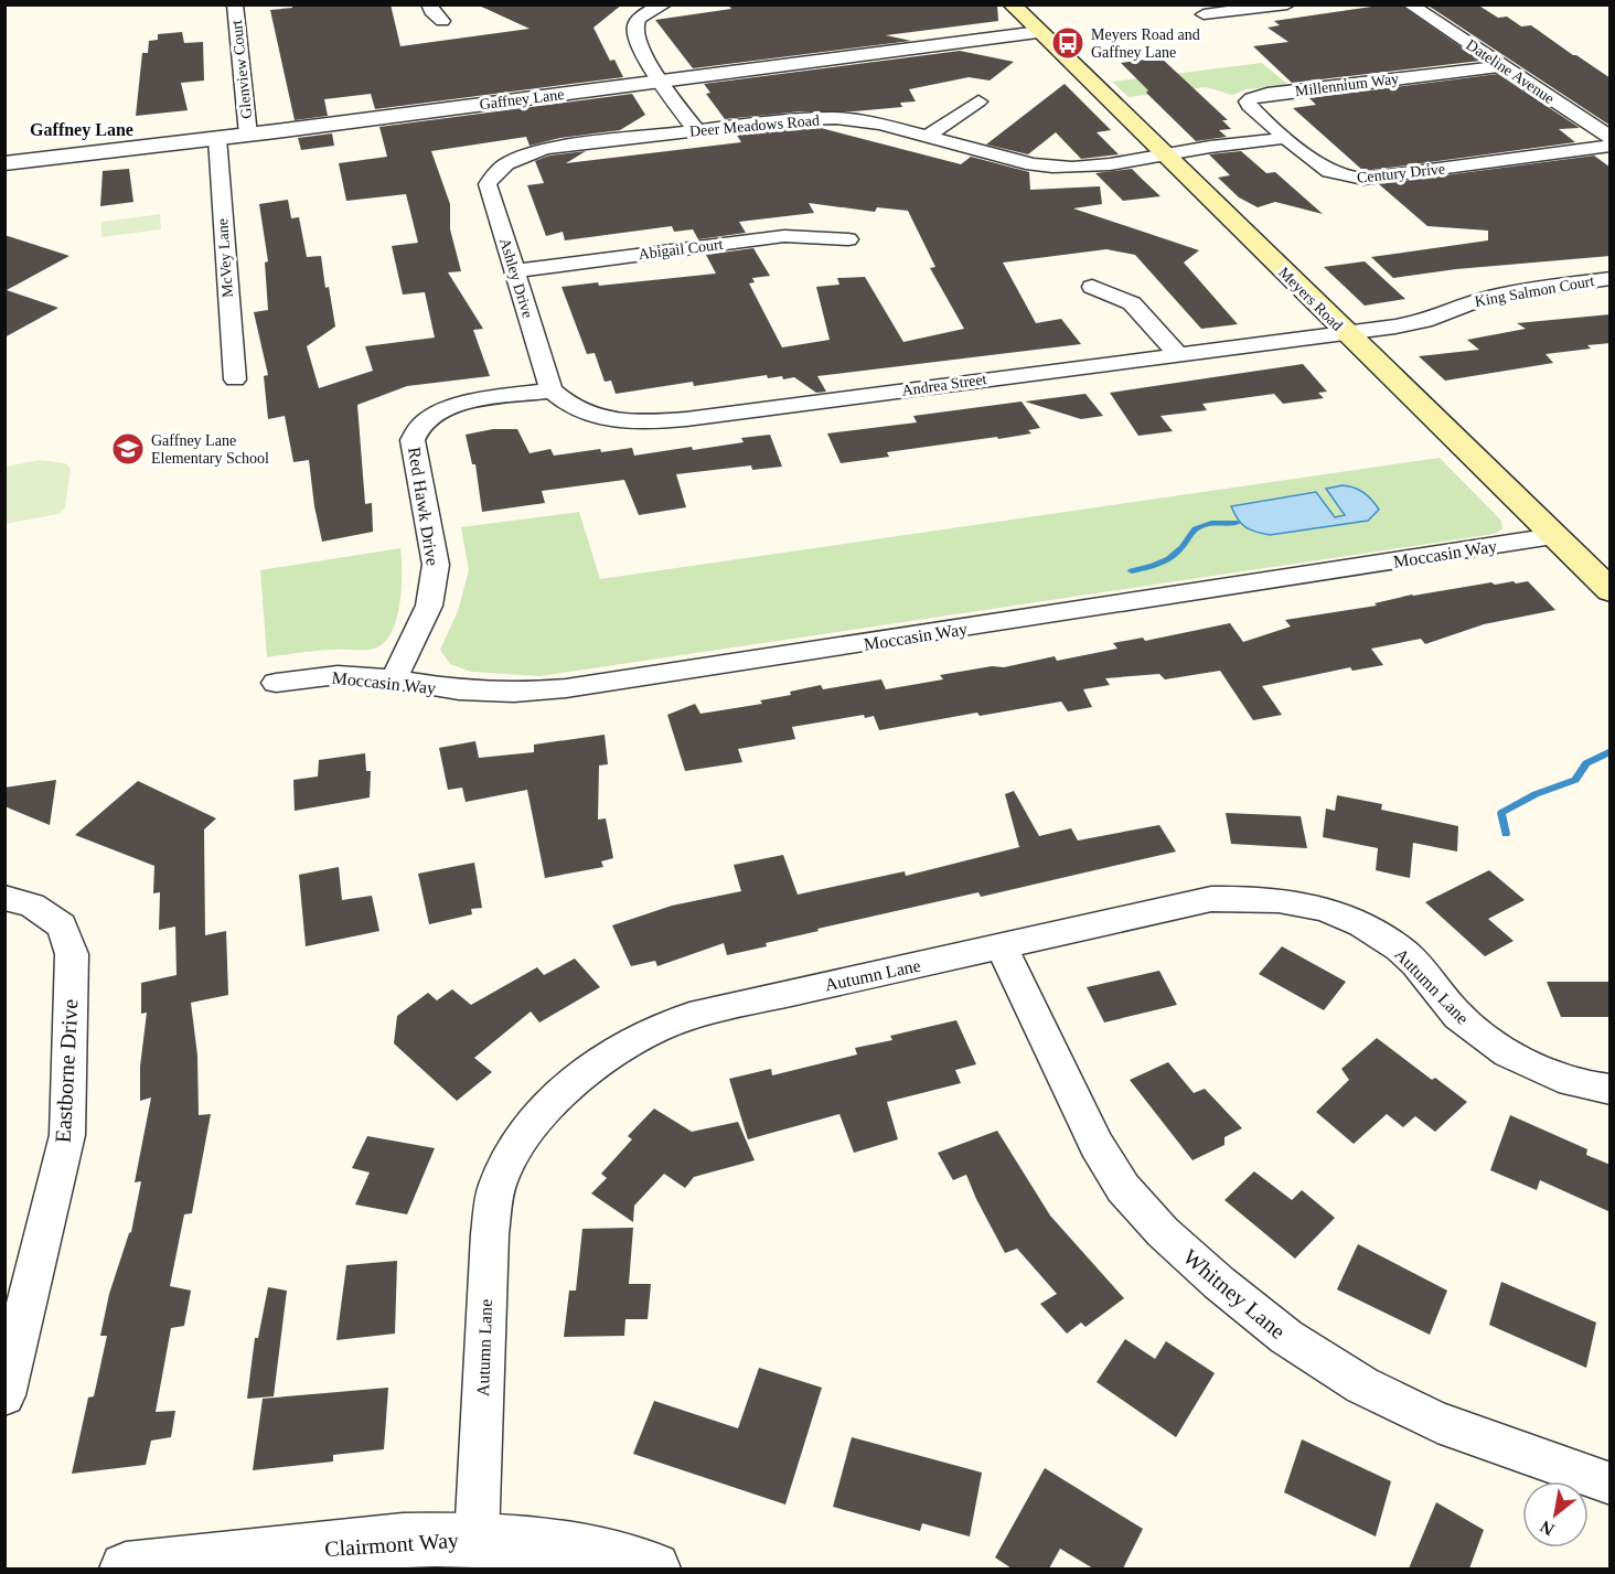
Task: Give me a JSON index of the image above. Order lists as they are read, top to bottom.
{
  "streets": {
    "main road": ["Meyers Road"],
    "street": [
      "Glenview Court",
      "Dateline Avenue",
      "Millennium Way",
      "Gaffney Lane",
      "Deer Meadows Road",
      "Century Drive",
      "Abigail Court",
      "McVey Lane",
      "Ashley Drive",
      "King Salmon Court",
      "Andrea Street",
      "Red Hawk Drive",
      "Moccasin Way",
      "Autumn Lane",
      "Eastborne Drive",
      "Whitney Lane",
      "Clairmont Way"
    ]
  },
  "crossings": [
    ["Glenview Court", "Gaffney Lane"],
    ["Dateline Avenue", "Millennium Way"],
    ["Millennium Way", "Century Drive"],
    ["Gaffney Lane", "McVey Lane"],
    ["Gaffney Lane", "Meyers Road"],
    ["Deer Meadows Road", "Ashley Drive"],
    ["Deer Meadows Road", "Meyers Road"],
    ["Abigail Court", "Ashley Drive"],
    ["Ashley Drive", "Andrea Street"],
    ["Ashley Drive", "Red Hawk Drive"],
    ["King Salmon Court", "Meyers Road"],
    ["King Salmon Court", "Andrea Street"],
    ["Meyers Road", "Andrea Street"],
    ["Meyers Road", "Moccasin Way"],
    ["Andrea Street", "Red Hawk Drive"],
    ["Red Hawk Drive", "Moccasin Way"],
    ["Autumn Lane", "Whitney Lane"],
    ["Autumn Lane", "Clairmont Way"]
  ],
  "districts": ["Gaffney Lane"],
  "places": {
    "bus stop": ["Meyers Road and Gaffney Lane"],
    "school or university": ["Gaffney Lane Elementary School"]
  },
  "north": "bottom left"
}
